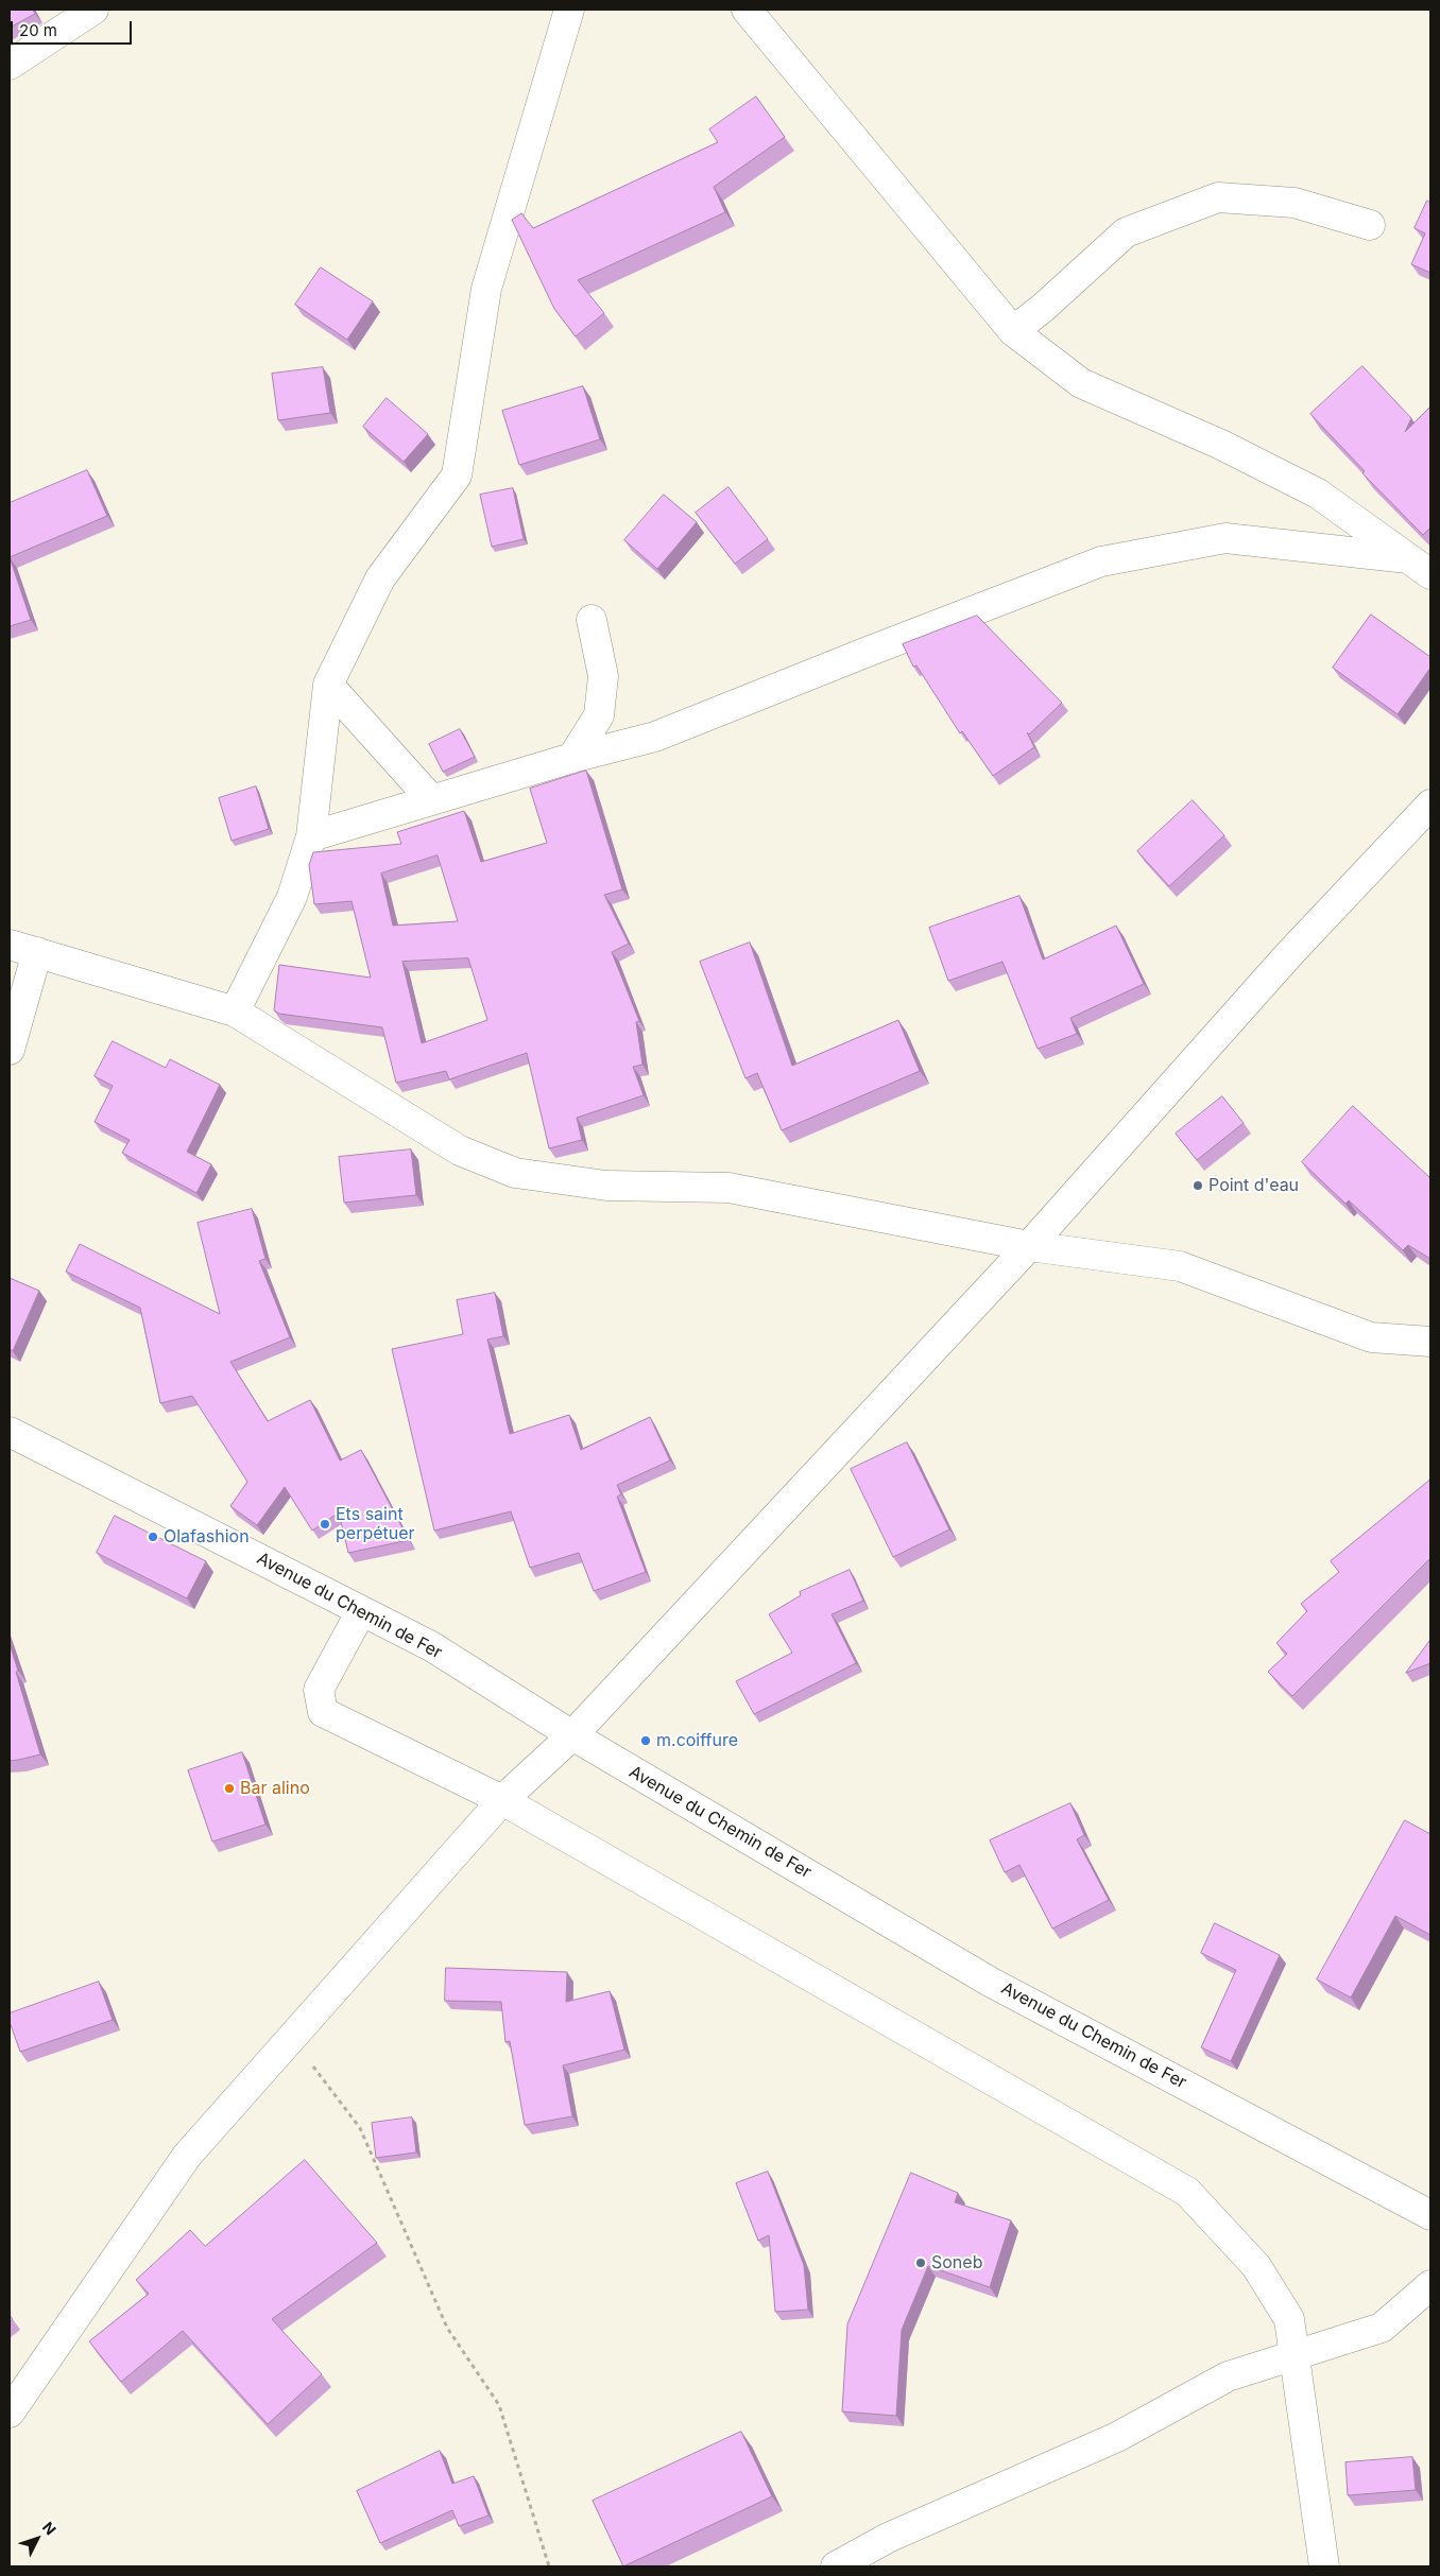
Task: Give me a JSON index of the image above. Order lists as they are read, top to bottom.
{
  "streets": {
    "street": ["Avenue du Chemin de Fer"]
  },
  "places": [
    "Point d'eau",
    "Ets saint perpétuer",
    "Olafashion",
    "m.coiffure",
    "Bar alino",
    "Soneb"
  ],
  "scale_bar": "20 m",
  "north": "top right"
}
